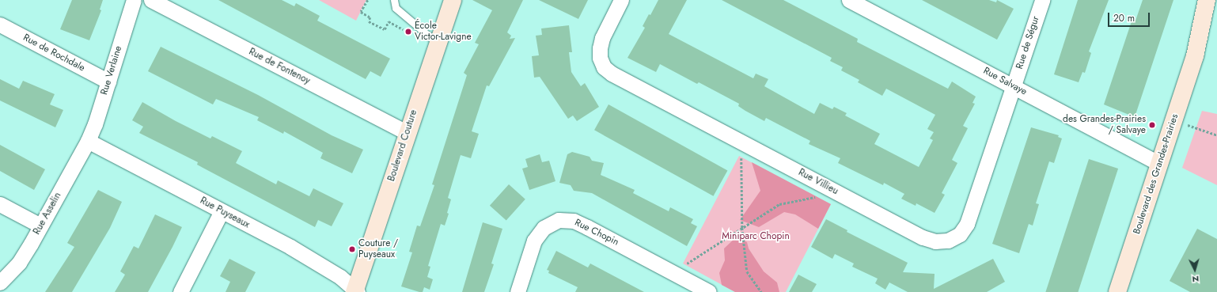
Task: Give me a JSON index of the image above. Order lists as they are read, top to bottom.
{
  "streets": {
    "main road": ["Boulevard Couture", "Boulevard des Grandes-Prairies"],
    "street": [
      "Rue de Ségur",
      "Rue de Rochdale",
      "Rue de Fontenoy",
      "Rue Verlaine",
      "Rue Salvaye",
      "Rue Villieu",
      "Rue Puyseaux",
      "Rue Asselin",
      "Rue Chopin"
    ]
  },
  "crossings": [
    ["Rue de Ségur", "Rue Salvaye"],
    ["Rue de Ségur", "Rue Villieu"],
    ["Rue de Rochdale", "Rue Verlaine"],
    ["Rue de Fontenoy", "Boulevard Couture"],
    ["Rue Verlaine", "Rue Puyseaux"],
    ["Rue Verlaine", "Rue Asselin"],
    ["Rue Salvaye", "Boulevard des Grandes-Prairies"],
    ["Rue Salvaye", "Rue Villieu"],
    ["Boulevard Couture", "Rue Puyseaux"],
    ["Rue Puyseaux", "Rue Asselin"]
  ],
  "parks": ["Miniparc Chopin"],
  "places": ["École Victor-Lavigne", "des Grandes-Prairies / Salvaye", "Couture / Puyseaux"],
  "scale_bar": "20 m",
  "north": "bottom"
}
